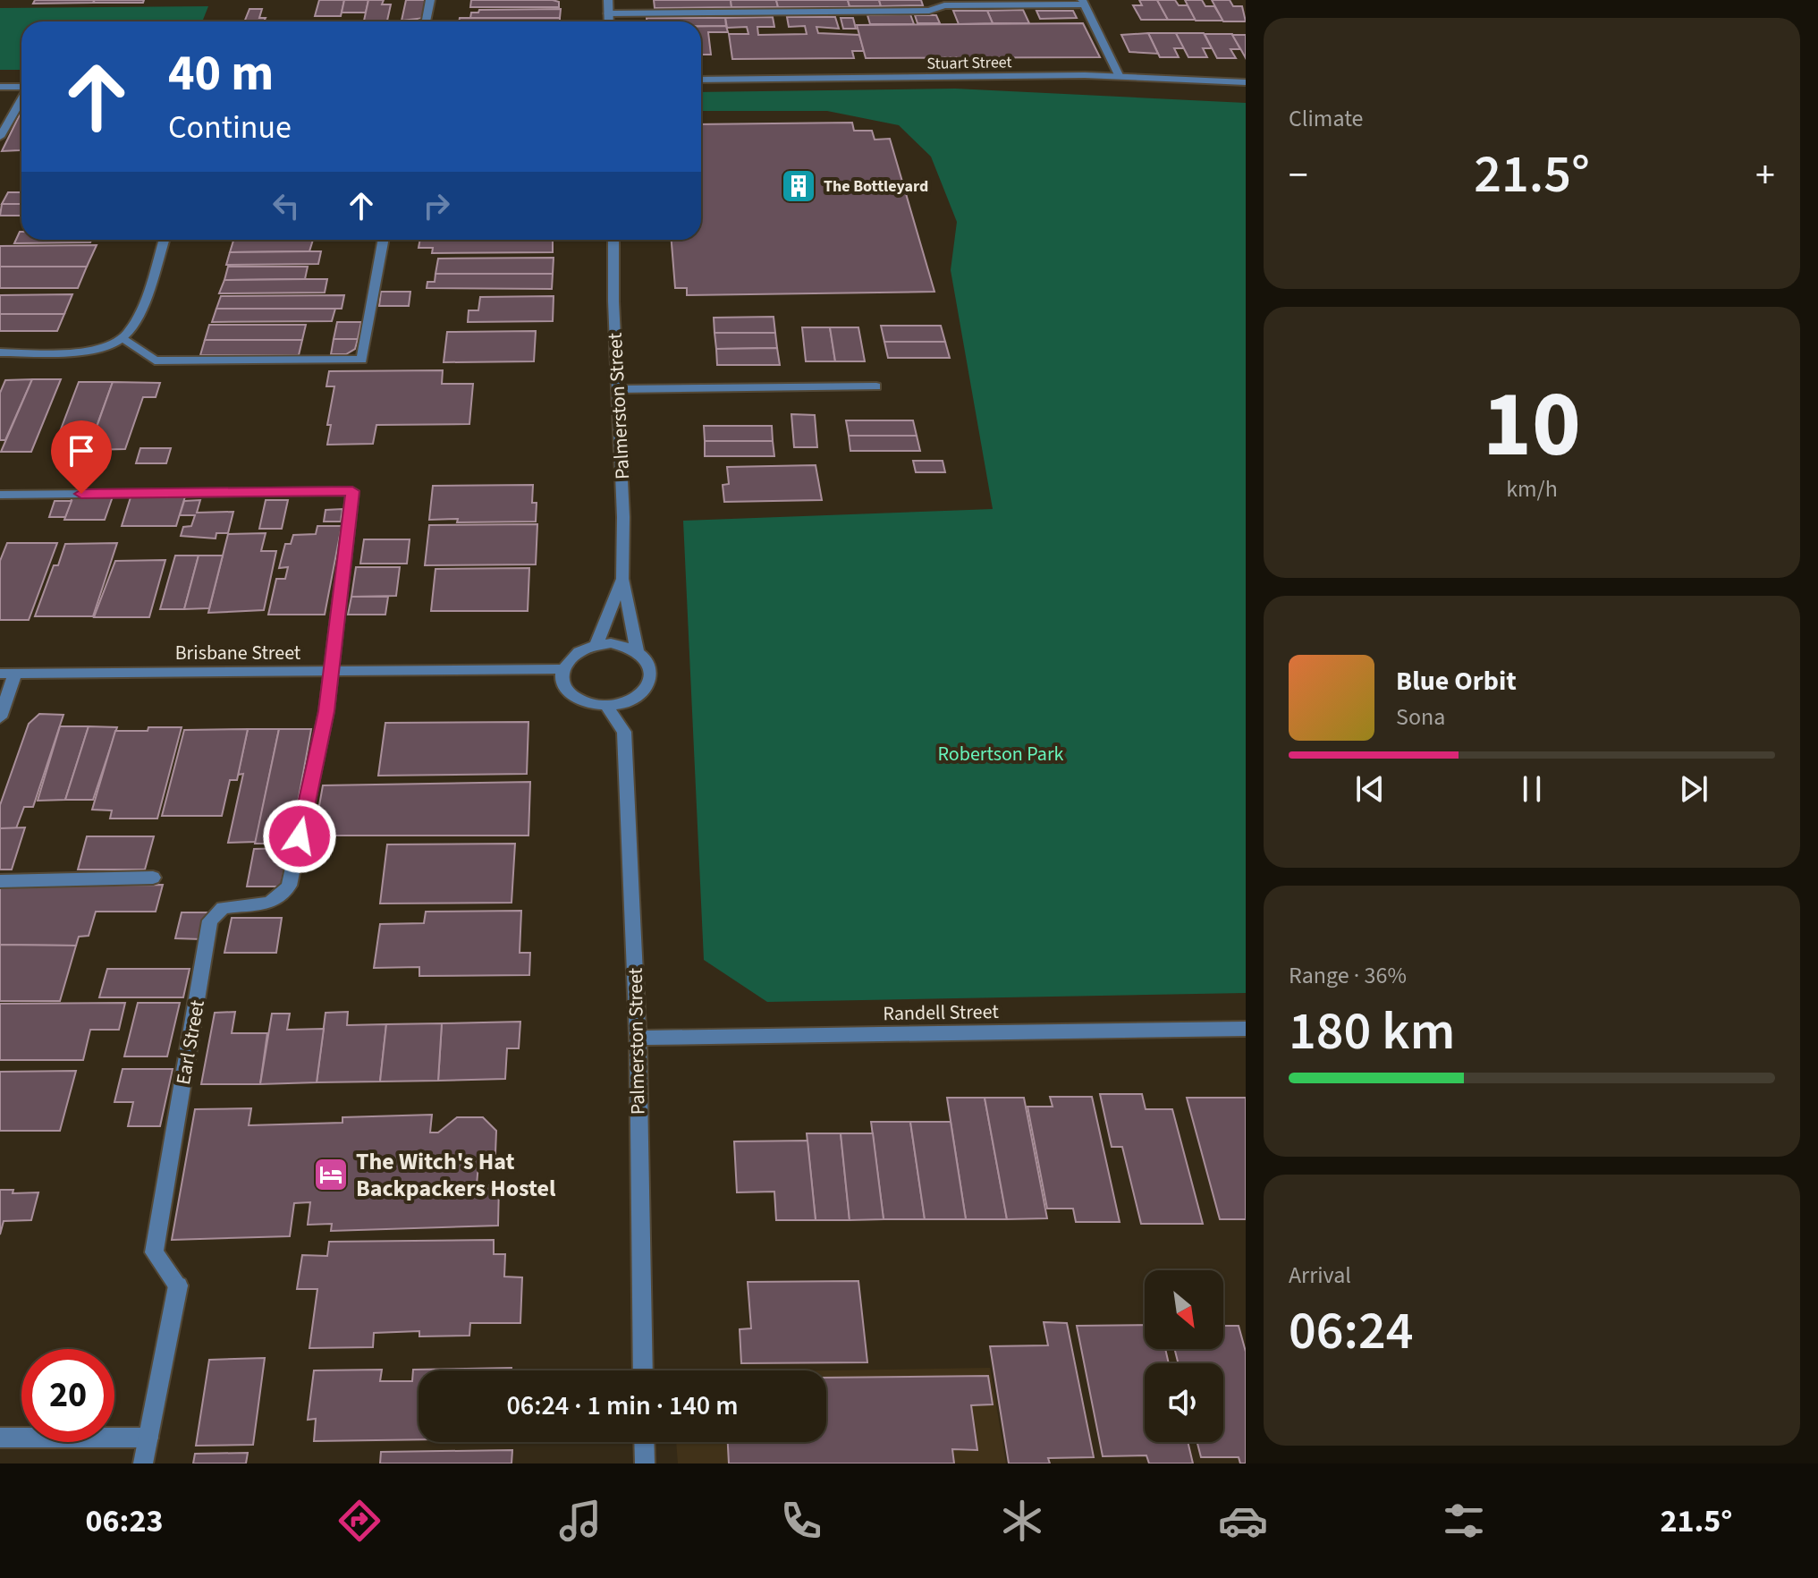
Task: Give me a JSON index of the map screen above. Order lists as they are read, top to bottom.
{
  "streets": {
    "street": [
      "Stuart Street",
      "Palmerston Street",
      "Brisbane Street",
      "Randell Street",
      "Earl Street"
    ]
  },
  "crossings": [
    ["Palmerston Street", "Brisbane Street"],
    ["Palmerston Street", "Randell Street"],
    ["Brisbane Street", "Earl Street"]
  ],
  "parks": ["Robertson Park"],
  "places": {
    "building": ["The Bottleyard"],
    "hotel": ["The Witch's Hat Backpackers Hostel"]
  },
  "north": "bottom right",
  "page": {
    "tile": [
      "Climate",
      ["10", "km/h"],
      ["Range · 36%", "180 km"],
      ["Arrival", "06:24"]
    ],
    "turn": ["40 m", "Continue"],
    "heat": ["−", "21.5°", "+"],
    "song": ["Blue Orbit", "Sona"],
    "limit": "20",
    "trip": "06:24 · 1 min · 140 m",
    "tabs": ["06:23", "21.5°"]
  }
}
